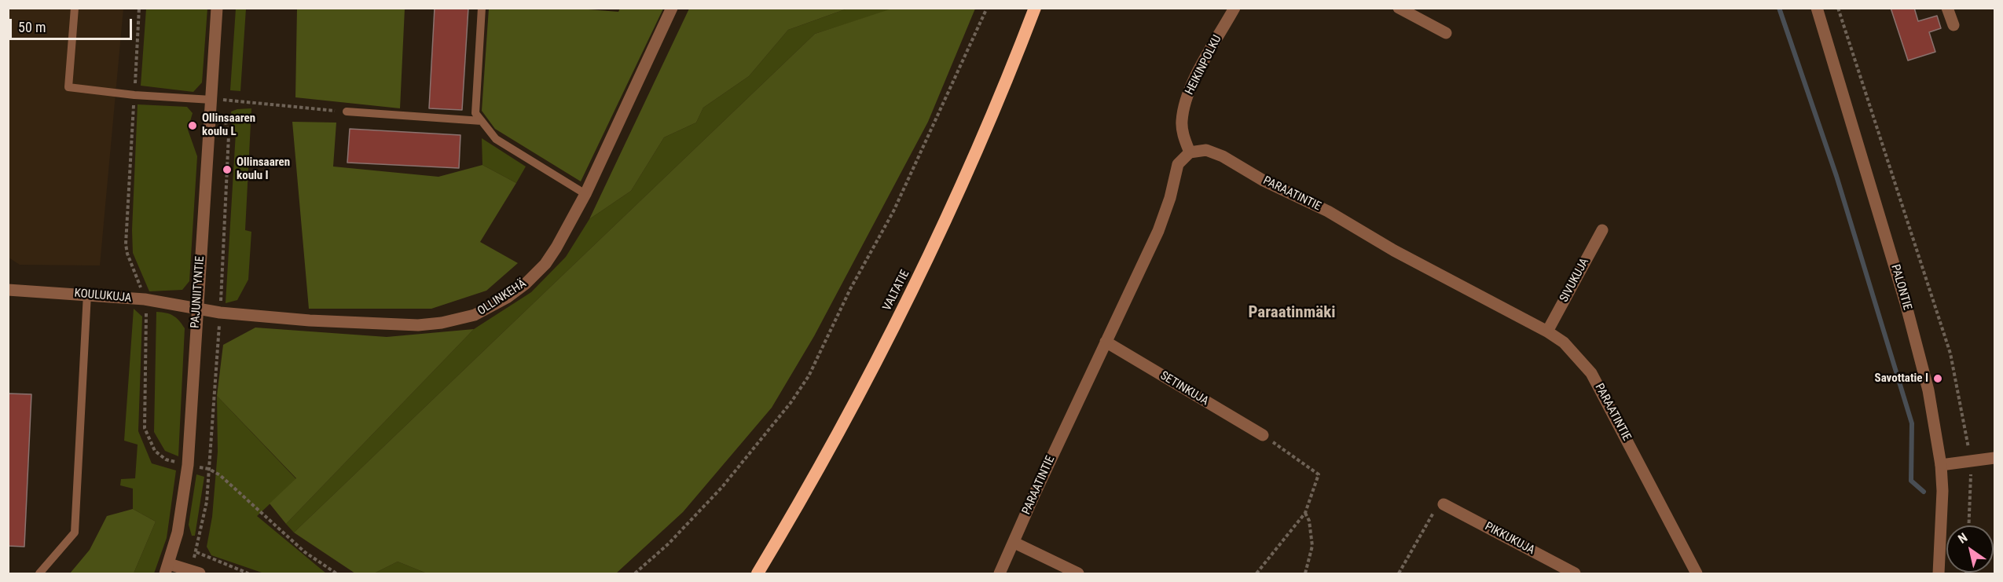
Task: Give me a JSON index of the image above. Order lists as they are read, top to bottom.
{
  "streets": {
    "highway": ["VALTATIE"],
    "street": [
      "HEIKINPOLKU",
      "PARAATINTIE",
      "SIVUKUJA",
      "PALONTIE",
      "PAJUNIITYNTIE",
      "KOULUKUJA",
      "OLLINKEHÄ",
      "SETINKUJA",
      "PIKKUKUJA"
    ]
  },
  "crossings": [
    ["HEIKINPOLKU", "PARAATINTIE"],
    ["PARAATINTIE", "SIVUKUJA"],
    ["PARAATINTIE", "SETINKUJA"],
    ["PAJUNIITYNTIE", "KOULUKUJA"],
    ["PAJUNIITYNTIE", "OLLINKEHÄ"],
    ["KOULUKUJA", "OLLINKEHÄ"]
  ],
  "districts": ["Paraatinmäki"],
  "places": ["Ollinsaaren koulu L", "Ollinsaaren koulu I", "Savottatie I"],
  "scale_bar": "50 m",
  "north": "top left"
}
